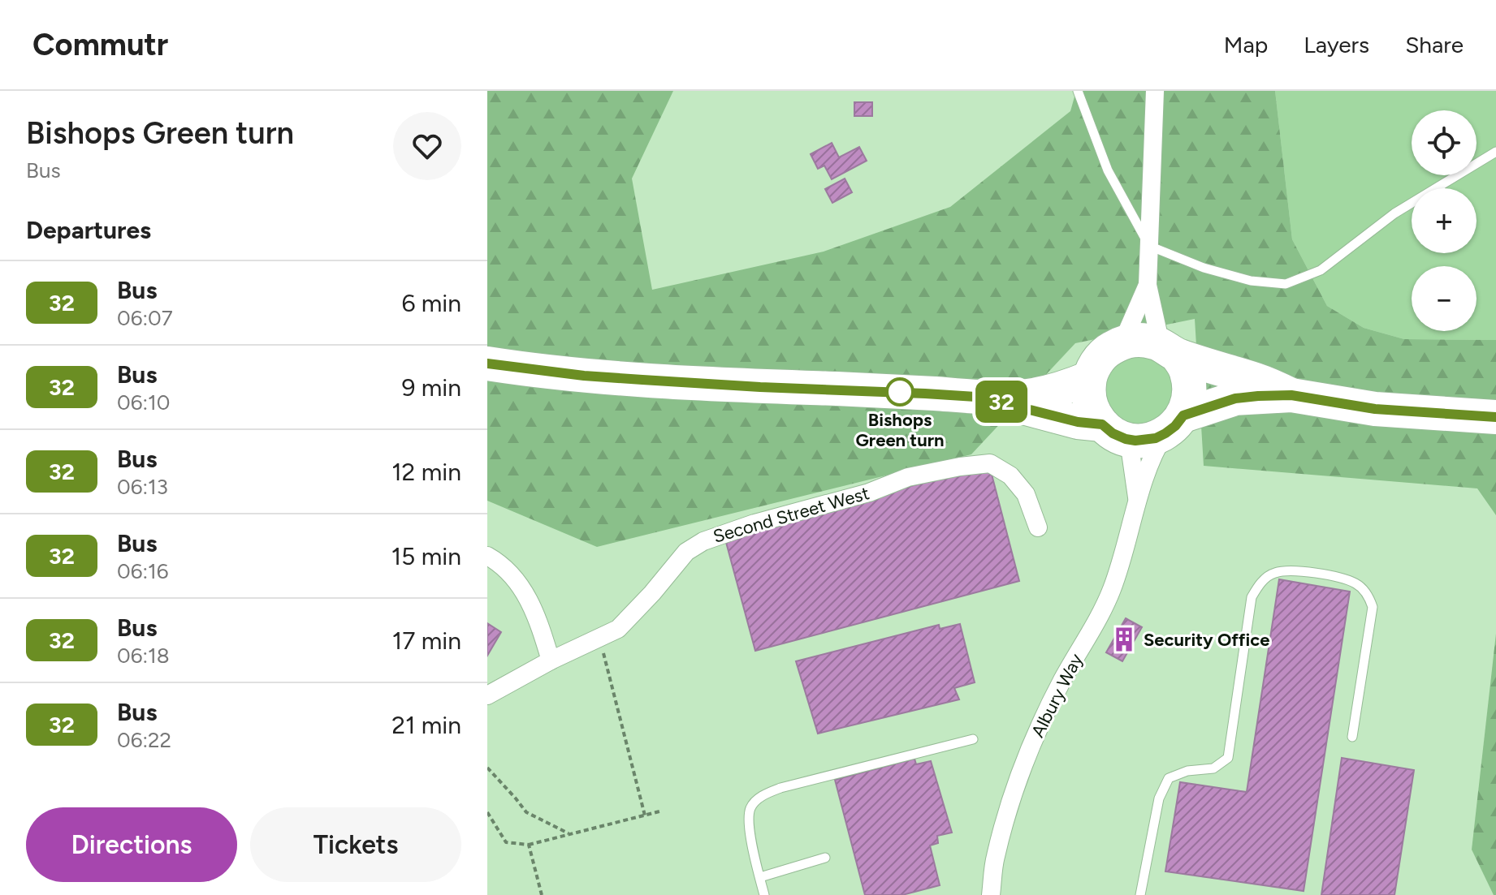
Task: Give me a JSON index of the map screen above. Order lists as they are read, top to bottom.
{
  "streets": {
    "street": ["Second Street West", "Albury Way"]
  },
  "places": {
    "other": ["Bishops Green turn"],
    "building": ["Security Office"]
  },
  "lines": ["bus line 32"],
  "page": {
    "header": "Commutr",
    "nav": ["Map", "Layers", "Share"],
    "heading": [
      ["Bishops Green turn", "Bus"],
      "Departures"
    ],
    "on_map": "32",
    "map_buttons": ["+", "−"],
    "list": [
      {
        "mark": "32",
        "name": "Bus",
        "note": "06:07",
        "value": "6 min"
      },
      {
        "mark": "32",
        "name": "Bus",
        "note": "06:10",
        "value": "9 min"
      },
      {
        "mark": "32",
        "name": "Bus",
        "note": "06:13",
        "value": "12 min"
      },
      {
        "mark": "32",
        "name": "Bus",
        "note": "06:16",
        "value": "15 min"
      },
      {
        "mark": "32",
        "name": "Bus",
        "note": "06:18",
        "value": "17 min"
      },
      {
        "mark": "32",
        "name": "Bus",
        "note": "06:22",
        "value": "21 min"
      }
    ],
    "buttons": ["Directions", "Tickets"]
  }
}
